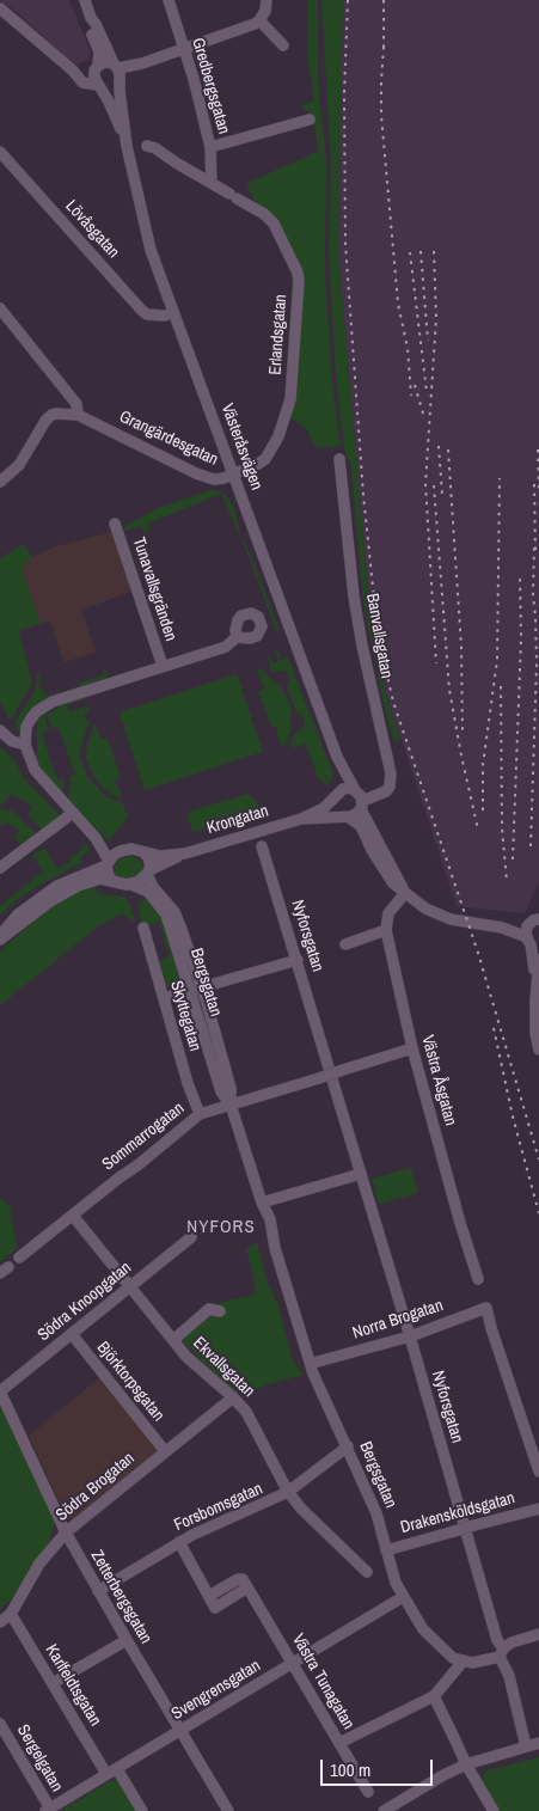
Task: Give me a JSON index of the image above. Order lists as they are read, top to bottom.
{
  "streets": {
    "street": [
      "Gredbergsgatan",
      "Lövåsgatan",
      "Erlandsgatan",
      "Grangärdesgatan",
      "Västeråsvägen",
      "Tunavallsgränden",
      "Banvallsgatan",
      "Krongatan",
      "Nyforsgatan",
      "Bergsgatan",
      "Skyttegatan",
      "Västra Åsgatan",
      "Sommarrogatan",
      "Södra Knoopgatan",
      "Norra Brogatan",
      "Ekvallsgatan",
      "Björktorpsgatan",
      "Södra Brogatan",
      "Forsbomsgatan",
      "Drakensköldsgatan",
      "Zetterbergsgatan",
      "Västra Tunagatan",
      "Karlfeldtsgatan",
      "Svengrensgatan",
      "Sergelgatan"
    ]
  },
  "crossings": [
    ["Gredbergsgatan", "Erlandsgatan"],
    ["Erlandsgatan", "Grangärdesgatan"],
    ["Erlandsgatan", "Västeråsvägen"],
    ["Grangärdesgatan", "Västeråsvägen"],
    ["Västeråsvägen", "Banvallsgatan"],
    ["Västeråsvägen", "Krongatan"],
    ["Banvallsgatan", "Krongatan"],
    ["Krongatan", "Bergsgatan"],
    ["Nyforsgatan", "Norra Brogatan"],
    ["Bergsgatan", "Sommarrogatan"],
    ["Bergsgatan", "Forsbomsgatan"],
    ["Bergsgatan", "Drakensköldsgatan"],
    ["Bergsgatan", "Svengrensgatan"],
    ["Skyttegatan", "Sommarrogatan"],
    ["Västra Åsgatan", "Sommarrogatan"],
    ["Sommarrogatan", "Ekvallsgatan"],
    ["Södra Knoopgatan", "Ekvallsgatan"],
    ["Södra Knoopgatan", "Björktorpsgatan"],
    ["Södra Knoopgatan", "Zetterbergsgatan"],
    ["Ekvallsgatan", "Södra Brogatan"],
    ["Ekvallsgatan", "Forsbomsgatan"],
    ["Björktorpsgatan", "Södra Brogatan"],
    ["Södra Brogatan", "Zetterbergsgatan"],
    ["Södra Brogatan", "Karlfeldtsgatan"],
    ["Forsbomsgatan", "Zetterbergsgatan"],
    ["Forsbomsgatan", "Västra Tunagatan"],
    ["Zetterbergsgatan", "Svengrensgatan"],
    ["Västra Tunagatan", "Svengrensgatan"],
    ["Karlfeldtsgatan", "Svengrensgatan"],
    ["Svengrensgatan", "Sergelgatan"]
  ],
  "districts": ["NYFORS"],
  "scale_bar": "100 m"
}
